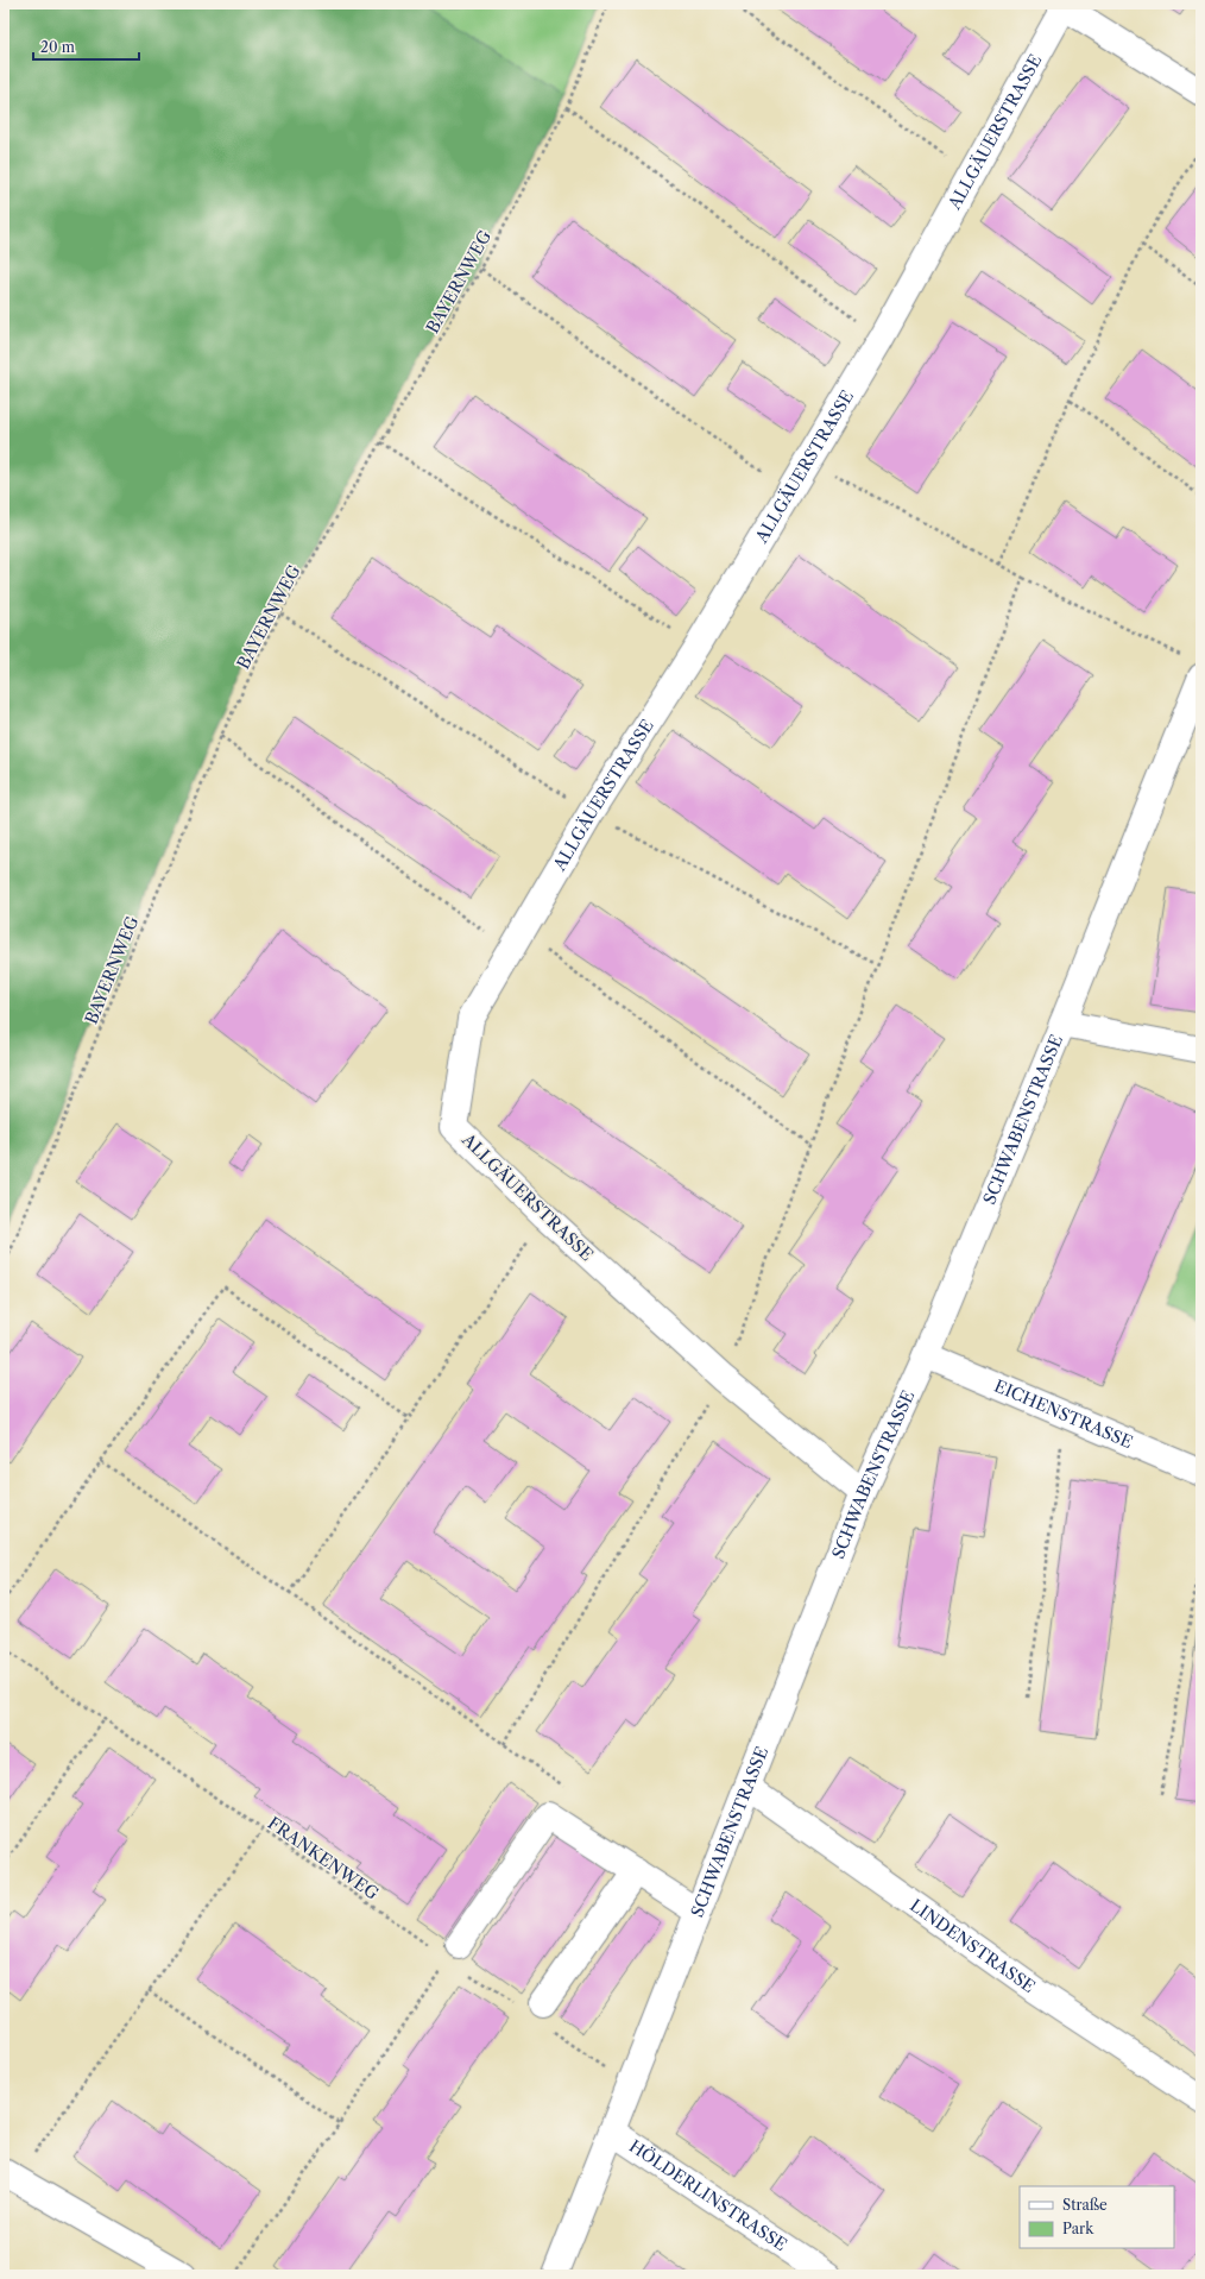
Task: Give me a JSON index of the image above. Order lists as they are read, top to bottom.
{
  "streets": {
    "street": [
      "ALLGÄUERSTRASSE",
      "SCHWABENSTRASSE",
      "EICHENSTRASSE",
      "LINDENSTRASSE",
      "HÖLDERLINSTRASSE"
    ],
    "path": ["BAYERNWEG", "FRANKENWEG"]
  },
  "crossings": [
    ["ALLGÄUERSTRASSE", "SCHWABENSTRASSE"],
    ["SCHWABENSTRASSE", "EICHENSTRASSE"],
    ["SCHWABENSTRASSE", "LINDENSTRASSE"],
    ["SCHWABENSTRASSE", "HÖLDERLINSTRASSE"]
  ],
  "legend": ["Straße", "Park"],
  "scale_bar": "20 m"
}
